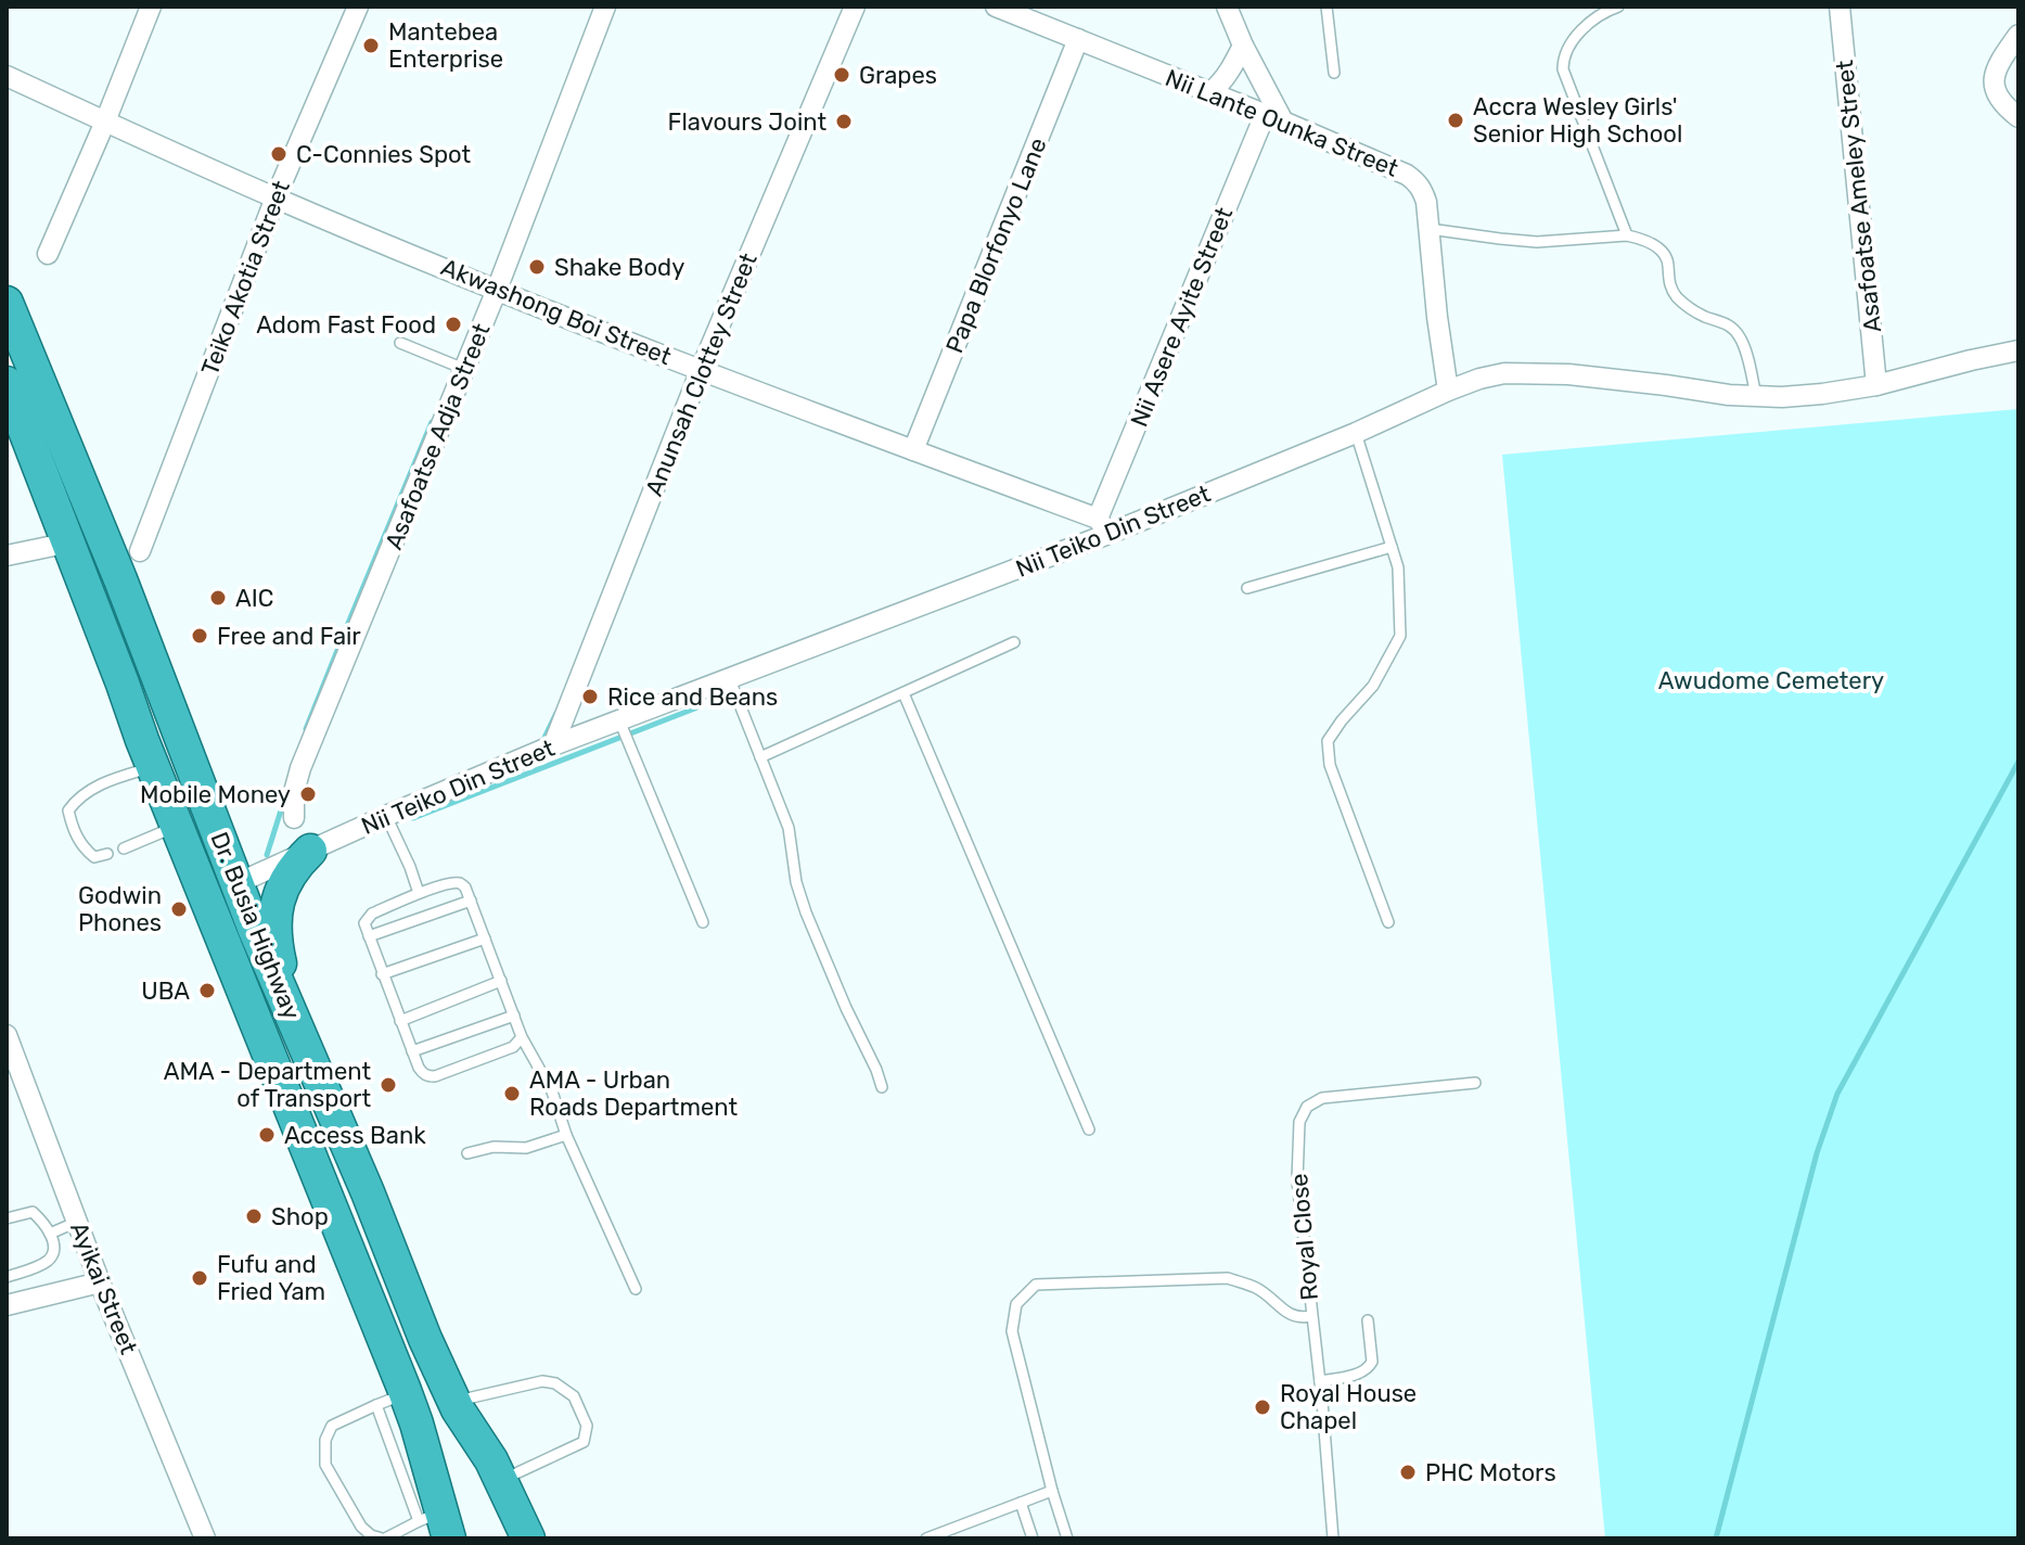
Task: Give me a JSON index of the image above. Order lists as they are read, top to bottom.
{
  "streets": {
    "highway": ["Dr. Busia Highway"],
    "street": [
      "Nii Lante Ounka Street",
      "Asafoatse Ameley Street",
      "Papa Blorfonyo Lane",
      "Teiko Akotia Street",
      "Akwashong Boi Street",
      "Nii Asere Ayite Street",
      "Anunsah Clottey Street",
      "Asafoatse Adja Street",
      "Nii Teiko Din Street",
      "Ayikai Street"
    ],
    "lane": ["Royal Close"]
  },
  "crossings": [
    ["Nii Lante Ounka Street", "Papa Blorfonyo Lane"],
    ["Nii Lante Ounka Street", "Nii Asere Ayite Street"],
    ["Nii Lante Ounka Street", "Nii Teiko Din Street"],
    ["Asafoatse Ameley Street", "Nii Teiko Din Street"],
    ["Papa Blorfonyo Lane", "Akwashong Boi Street"],
    ["Teiko Akotia Street", "Akwashong Boi Street"],
    ["Akwashong Boi Street", "Nii Asere Ayite Street"],
    ["Akwashong Boi Street", "Anunsah Clottey Street"],
    ["Akwashong Boi Street", "Asafoatse Adja Street"],
    ["Akwashong Boi Street", "Nii Teiko Din Street"],
    ["Nii Asere Ayite Street", "Nii Teiko Din Street"],
    ["Anunsah Clottey Street", "Nii Teiko Din Street"],
    ["Nii Teiko Din Street", "Dr. Busia Highway"]
  ],
  "parks": ["Awudome Cemetery"],
  "places": [
    "Mantebea Enterprise",
    "Grapes",
    "Accra Wesley Girls' Senior High School",
    "Flavours Joint",
    "C-Connies Spot",
    "Shake Body",
    "Adom Fast Food",
    "AIC",
    "Free and Fair",
    "Rice and Beans",
    "Mobile Money",
    "Godwin Phones",
    "UBA",
    "AMA - Department of Transport",
    "AMA - Urban Roads Department",
    "Access Bank",
    "Shop",
    "Fufu and Fried Yam",
    "Royal House Chapel",
    "PHC Motors"
  ]
}
